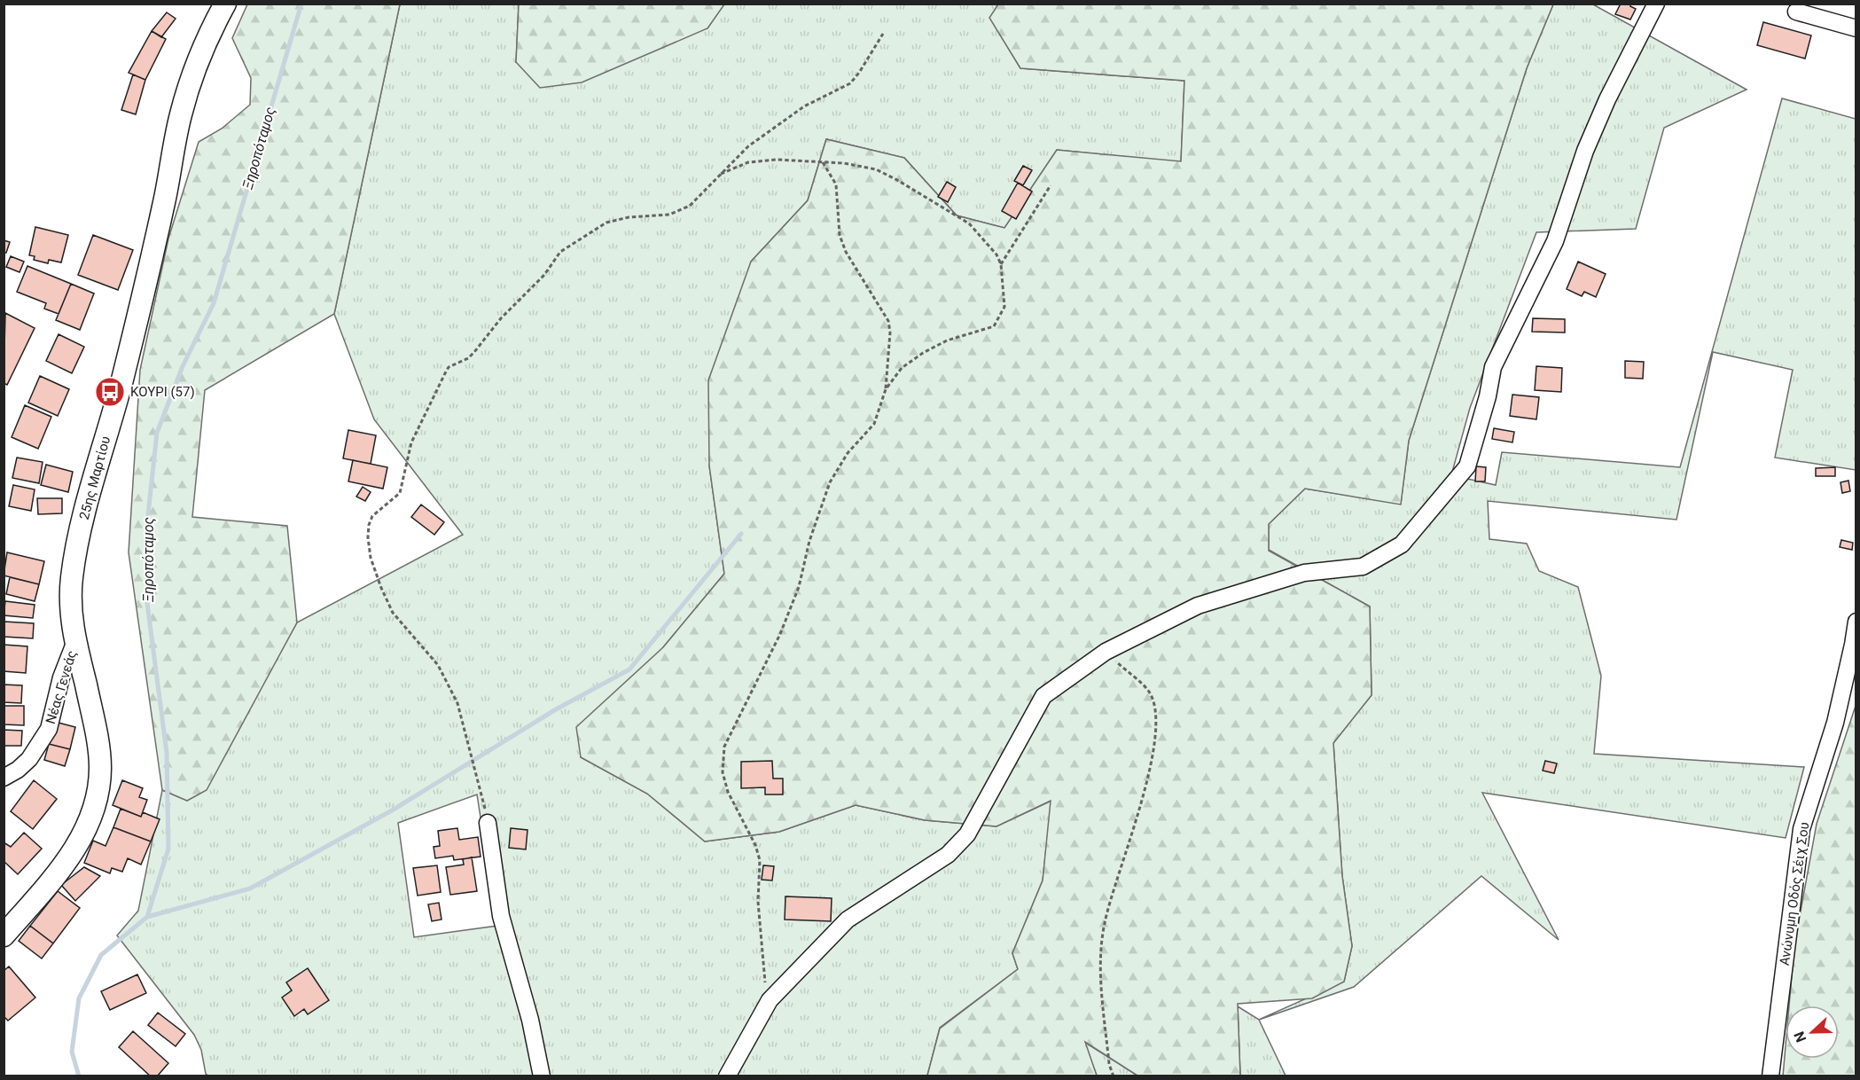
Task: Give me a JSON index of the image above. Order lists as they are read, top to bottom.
{
  "streets": {
    "main road": ["25ης Μαρτίου"],
    "street": ["Νέας Γενεάς", "Ανώνυμη Οδός Σέιχ Σου"]
  },
  "crossings": [
    ["25ης Μαρτίου", "Νέας Γενεάς"]
  ],
  "water": ["Ξηροπόταμος"],
  "places": {
    "bus stop": ["ΚΟΥΡΙ (57)"]
  },
  "north": "left"
}
